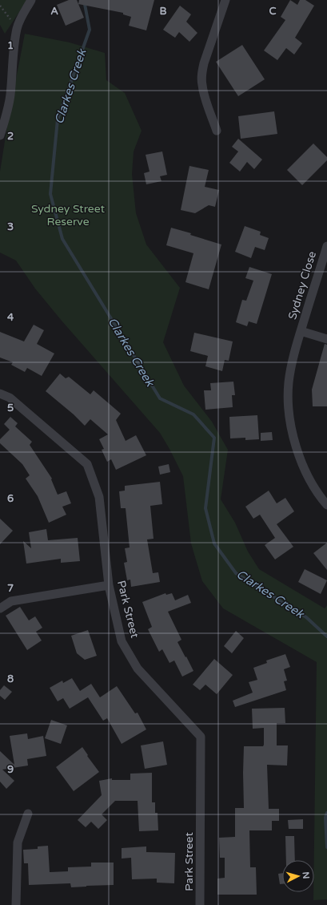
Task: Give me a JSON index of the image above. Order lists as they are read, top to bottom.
{
  "streets": {
    "street": ["Sydney Close", "Park Street"]
  },
  "water": ["Clarkes Creek"],
  "parks": ["Sydney Street Reserve"],
  "north": "right",
  "grid": {
    "columns": ["A", "B", "C"],
    "rows": [
      "1",
      "2",
      "3",
      "4",
      "5",
      "6",
      "7",
      "8",
      "9"
    ]
  }
}
